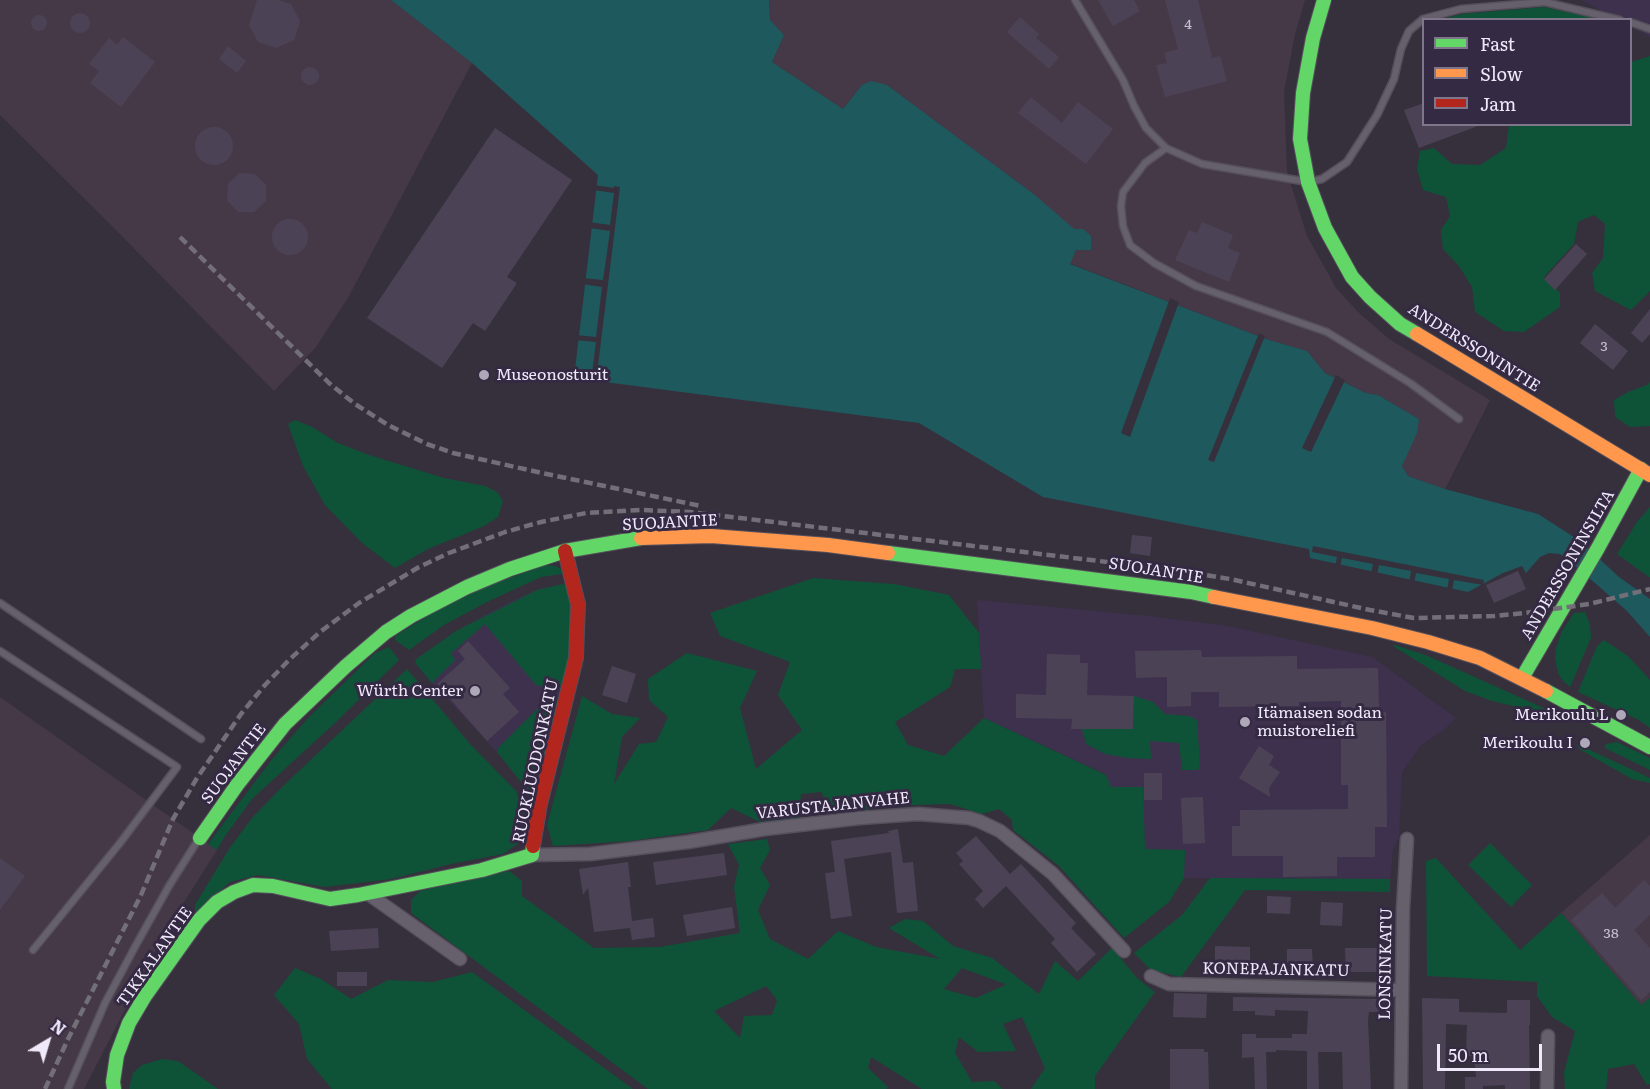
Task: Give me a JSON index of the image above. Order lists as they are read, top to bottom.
{
  "streets": {
    "street": [
      "ANDERSSONINTIE",
      "SUOJANTIE",
      "ANDERSSONINSILTA",
      "RUOKLUODONKATU",
      "VARUSTAJANVAHE",
      "TIKKALANTIE",
      "LONSINKATU",
      "KONEPAJANKATU"
    ]
  },
  "crossings": [
    ["ANDERSSONINTIE", "ANDERSSONINSILTA"],
    ["SUOJANTIE", "ANDERSSONINSILTA"],
    ["SUOJANTIE", "RUOKLUODONKATU"],
    ["RUOKLUODONKATU", "VARUSTAJANVAHE"],
    ["RUOKLUODONKATU", "TIKKALANTIE"],
    ["LONSINKATU", "KONEPAJANKATU"]
  ],
  "places": [
    "Museonosturit",
    "Würth Center",
    "Merikoulu L",
    "Itämaisen sodan muistoreliefi",
    "Merikoulu I"
  ],
  "house_numbers": ["4", "3", "38"],
  "legend": ["Fast", "Slow", "Jam"],
  "scale_bar": "50 m",
  "north": "top right"
}
